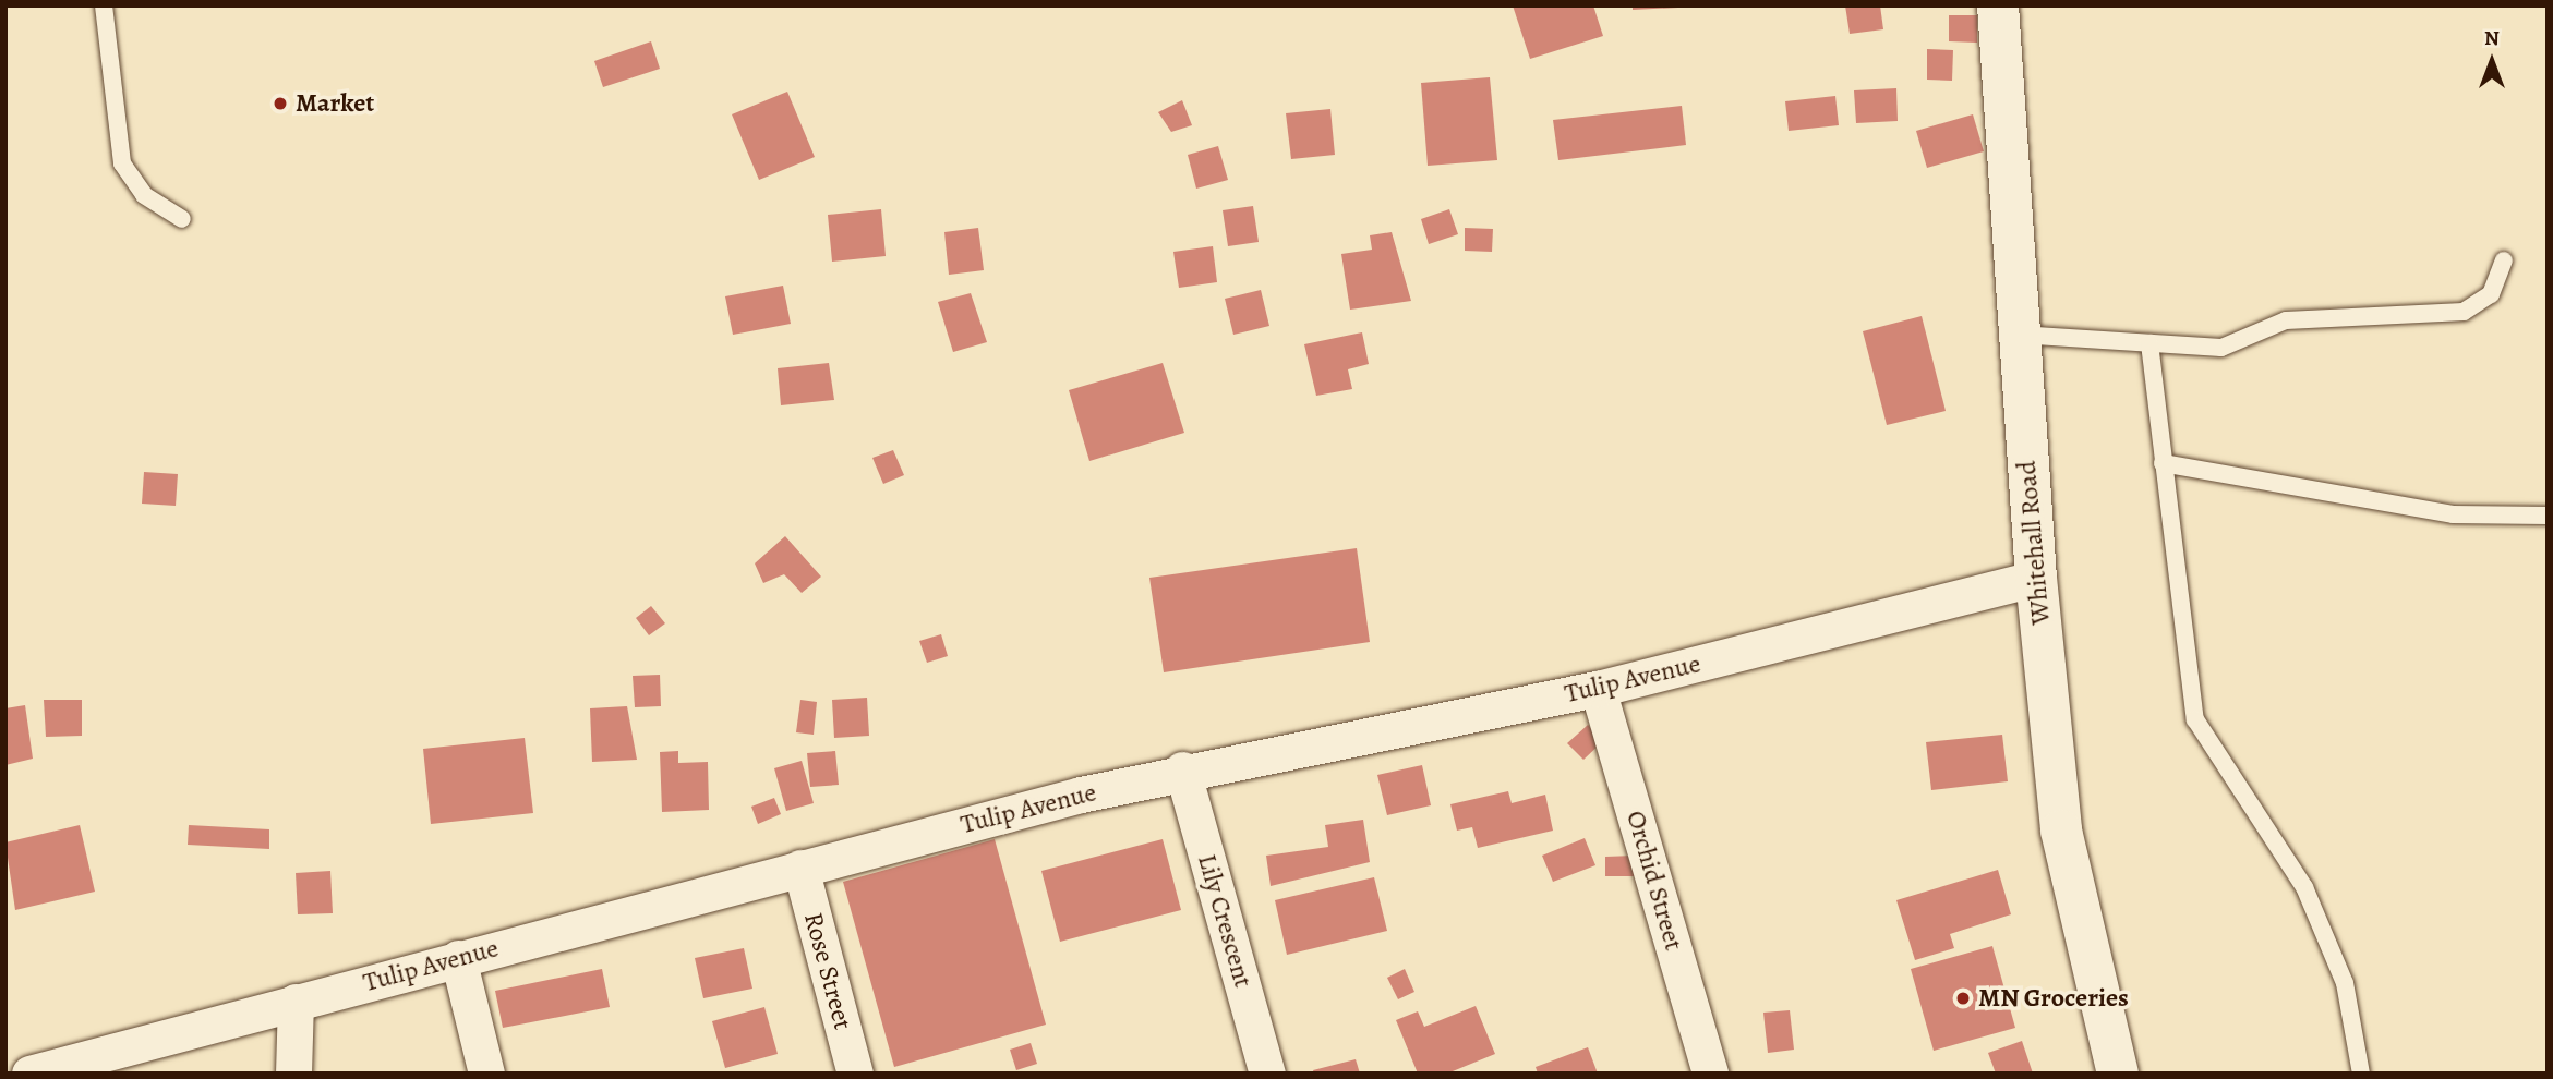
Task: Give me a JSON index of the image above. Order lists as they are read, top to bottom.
{
  "streets": {
    "main road": ["Whitehall Road"],
    "street": [
      "Tulip Avenue",
      "Orchid Street",
      "Lily Crescent",
      "Rose Street"
    ]
  },
  "crossings": [
    ["Whitehall Road", "Tulip Avenue"],
    ["Tulip Avenue", "Orchid Street"],
    ["Tulip Avenue", "Lily Crescent"],
    ["Tulip Avenue", "Rose Street"]
  ],
  "places": ["Market", "MN Groceries"],
  "north": "top"
}
